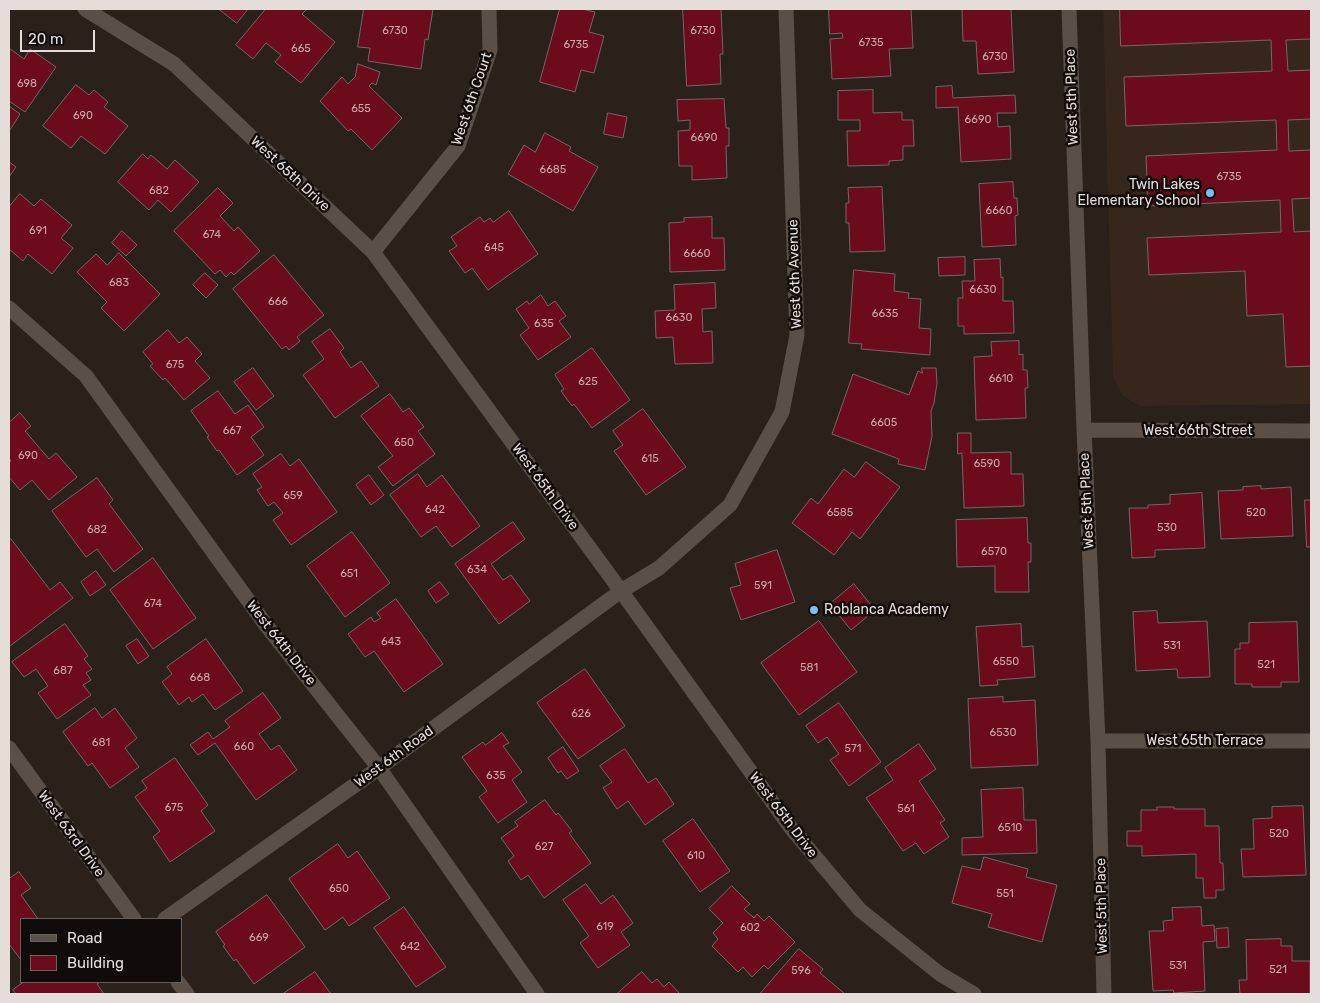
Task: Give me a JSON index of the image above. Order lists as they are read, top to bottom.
{
  "streets": {
    "street": [
      "West 5th Place",
      "West 6th Court",
      "West 65th Drive",
      "West 6th Avenue",
      "West 66th Street",
      "West 64th Drive",
      "West 65th Terrace",
      "West 6th Road",
      "West 63rd Drive"
    ]
  },
  "crossings": [
    ["West 5th Place", "West 66th Street"],
    ["West 5th Place", "West 65th Terrace"],
    ["West 6th Court", "West 65th Drive"],
    ["West 65th Drive", "West 6th Avenue"],
    ["West 65th Drive", "West 6th Road"],
    ["West 6th Avenue", "West 6th Road"],
    ["West 64th Drive", "West 6th Road"]
  ],
  "places": ["Twin Lakes Elementary School", "Roblanca Academy"],
  "house_numbers": [
    "6730",
    "6730",
    "6735",
    "6735",
    "665",
    "6730",
    "698",
    "655",
    "690",
    "6690",
    "6690",
    "6685",
    "6735",
    "682",
    "6660",
    "691",
    "674",
    "645",
    "6660",
    "683",
    "6630",
    "666",
    "6635",
    "6630",
    "635",
    "675",
    "6610",
    "625",
    "6605",
    "667",
    "650",
    "690",
    "615",
    "6590",
    "659",
    "642",
    "6585",
    "520",
    "530",
    "682",
    "6570",
    "634",
    "651",
    "591",
    "674",
    "643",
    "531",
    "6550",
    "521",
    "581",
    "687",
    "668",
    "626",
    "6530",
    "681",
    "660",
    "571",
    "635",
    "675",
    "561",
    "6510",
    "520",
    "627",
    "610",
    "650",
    "551",
    "619",
    "602",
    "669",
    "642",
    "531",
    "521",
    "596"
  ],
  "legend": ["Road", "Building"],
  "scale_bar": "20 m"
}
